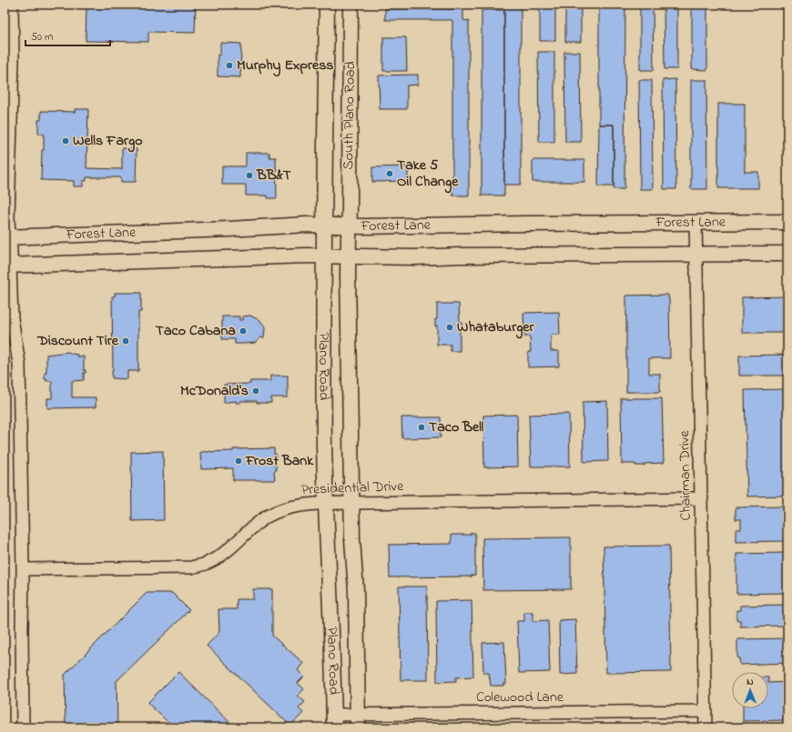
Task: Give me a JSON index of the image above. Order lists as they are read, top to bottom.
{
  "streets": {
    "main road": ["South Plano Road", "Forest Lane", "Plano Road"],
    "street": ["Chairman Drive", "Presidential Drive", "Colewood Lane"]
  },
  "crossings": [
    ["South Plano Road", "Forest Lane"],
    ["South Plano Road", "Plano Road"],
    ["Forest Lane", "Plano Road"],
    ["Forest Lane", "Chairman Drive"],
    ["Plano Road", "Presidential Drive"],
    ["Plano Road", "Colewood Lane"],
    ["Chairman Drive", "Presidential Drive"],
    ["Chairman Drive", "Colewood Lane"]
  ],
  "places": [
    "Murphy Express",
    "Wells Fargo",
    "Take 5 Oil Change",
    "BB&T",
    "Whataburger",
    "Taco Cabana",
    "Discount Tire",
    "McDonald's",
    "Taco Bell",
    "Frost Bank"
  ],
  "scale_bar": "50 m",
  "north": "top"
}
